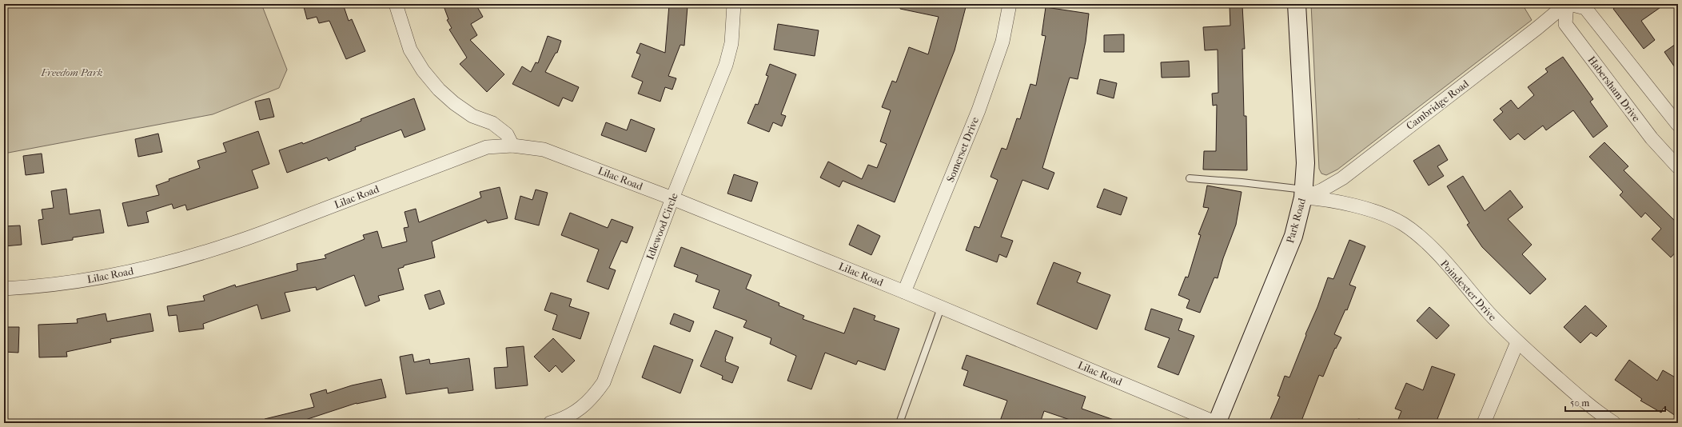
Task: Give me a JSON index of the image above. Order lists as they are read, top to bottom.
{
  "streets": {
    "main road": ["Park Road"],
    "street": [
      "Habersham Drive",
      "Cambridge Road",
      "Somerset Drive",
      "Lilac Road",
      "Idlewood Circle",
      "Poindexter Drive"
    ]
  },
  "crossings": [
    ["Habersham Drive", "Cambridge Road"],
    ["Cambridge Road", "Park Road"],
    ["Cambridge Road", "Poindexter Drive"],
    ["Somerset Drive", "Lilac Road"],
    ["Lilac Road", "Park Road"],
    ["Lilac Road", "Idlewood Circle"],
    ["Park Road", "Poindexter Drive"]
  ],
  "parks": ["Freedom Park"],
  "scale_bar": "50 m"
}
